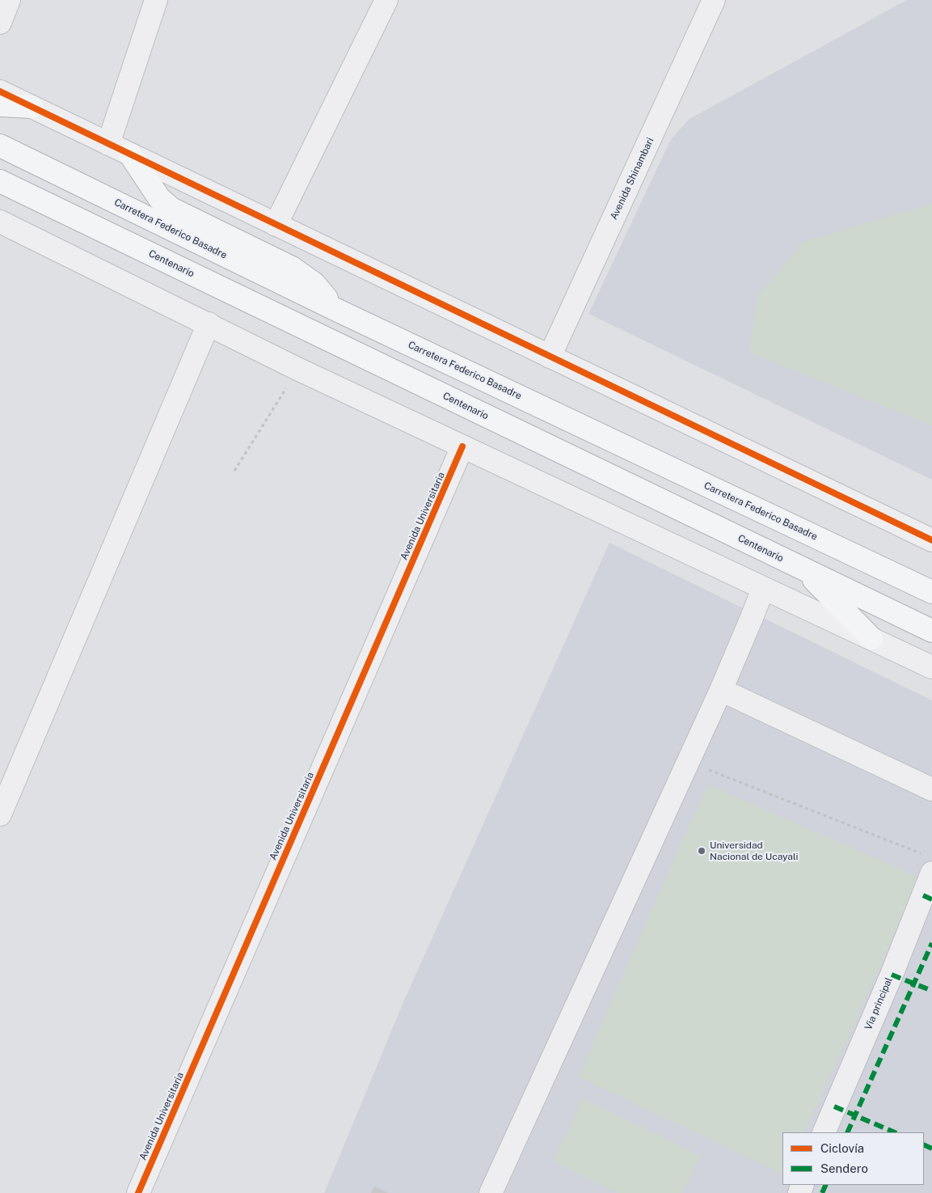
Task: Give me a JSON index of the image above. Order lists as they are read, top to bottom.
{
  "streets": {
    "highway": ["Carretera Federico Basadre", "Centenario"],
    "street": ["Avenida Shinambari", "Avenida Universitaria", "Via principal"]
  },
  "places": ["Universidad Nacional de Ucayali"],
  "legend": ["Ciclovía", "Sendero"]
}
